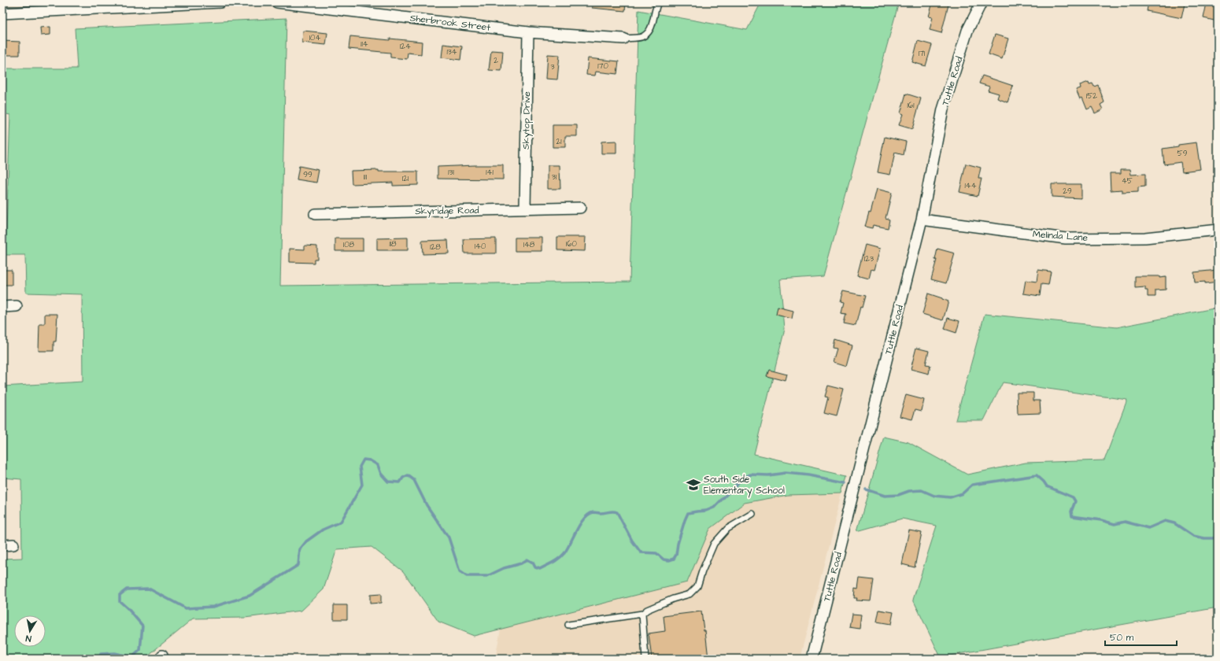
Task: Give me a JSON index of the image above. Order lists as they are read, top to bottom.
{
  "streets": {
    "street": [
      "Sherbrook Street",
      "Tuttle Road",
      "Skytop Drive",
      "Skyridge Road",
      "Melinda Lane"
    ]
  },
  "crossings": [
    ["Sherbrook Street", "Skytop Drive"],
    ["Tuttle Road", "Melinda Lane"],
    ["Skytop Drive", "Skyridge Road"]
  ],
  "places": {
    "school or university": ["South Side Elementary School"]
  },
  "house_numbers": [
    "104",
    "114",
    "124",
    "134",
    "171",
    "2",
    "170",
    "3",
    "152",
    "161",
    "21",
    "59",
    "131",
    "141",
    "99",
    "111",
    "31",
    "121",
    "45",
    "144",
    "29",
    "118",
    "160",
    "108",
    "148",
    "140",
    "128",
    "123"
  ],
  "scale_bar": "50 m",
  "north": "bottom"
}
